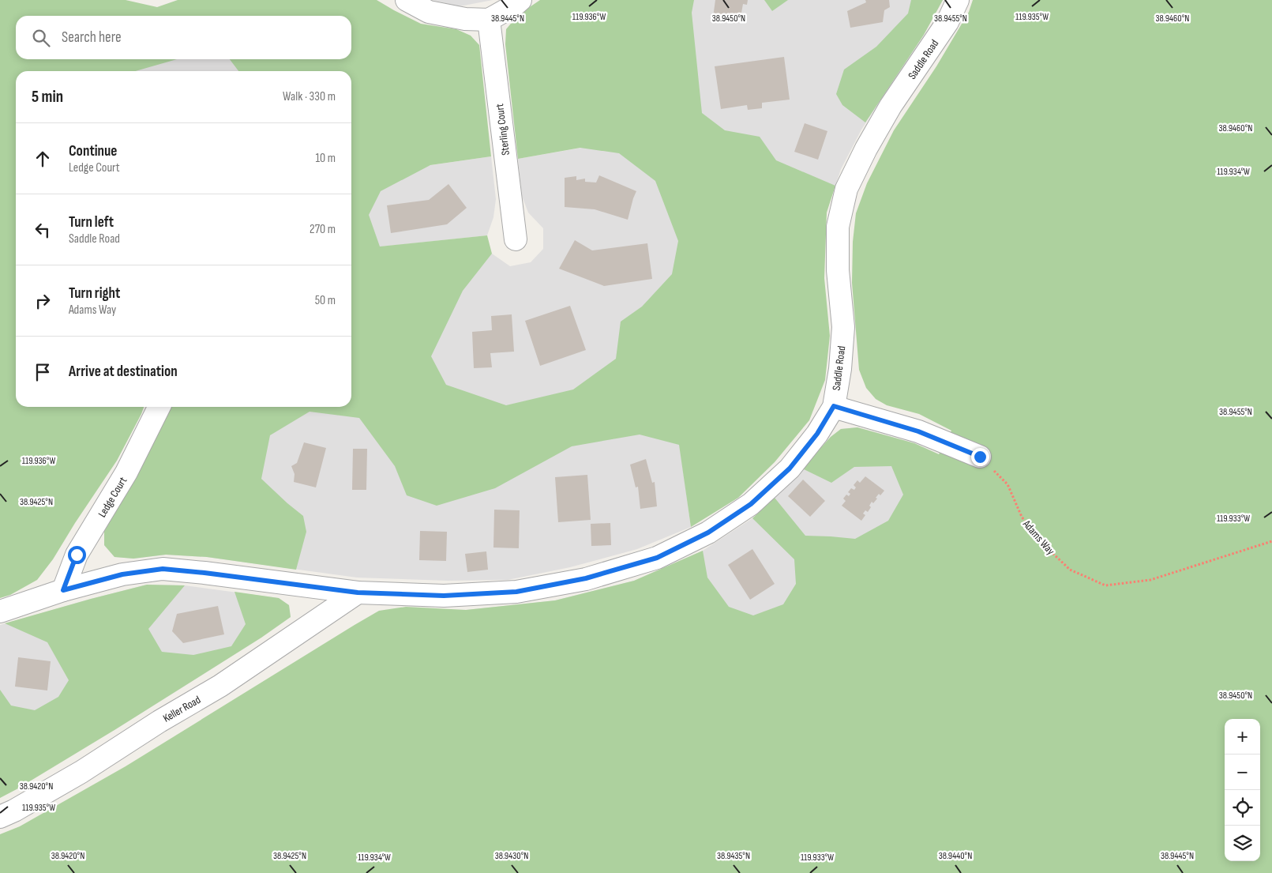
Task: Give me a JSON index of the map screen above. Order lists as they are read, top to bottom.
{
  "streets": {
    "street": [
      "Saddle Road",
      "Sterling Court",
      "Ledge Court",
      "Keller Road"
    ],
    "path": ["Adams Way"]
  },
  "crossings": [
    ["Saddle Road", "Ledge Court"],
    ["Saddle Road", "Keller Road"]
  ],
  "page": {
    "search": "Search here",
    "heading": ["5 min", "Walk · 330 m"],
    "list": [
      ["Continue", "Ledge Court", "10 m"],
      ["Turn left", "Saddle Road", "270 m"],
      ["Turn right", "Adams Way", "50 m"],
      "Arrive at destination"
    ],
    "map_buttons": ["+", "−"]
  },
  "coordinates": [
    "119.936°W",
    "119.935°W",
    "38.9445°N",
    "38.9450°N",
    "38.9455°N",
    "38.9460°N",
    "119.934°W",
    "38.9425°N",
    "119.933°W",
    "38.9420°N",
    "38.9430°N",
    "38.9435°N",
    "38.9440°N"
  ]
}
